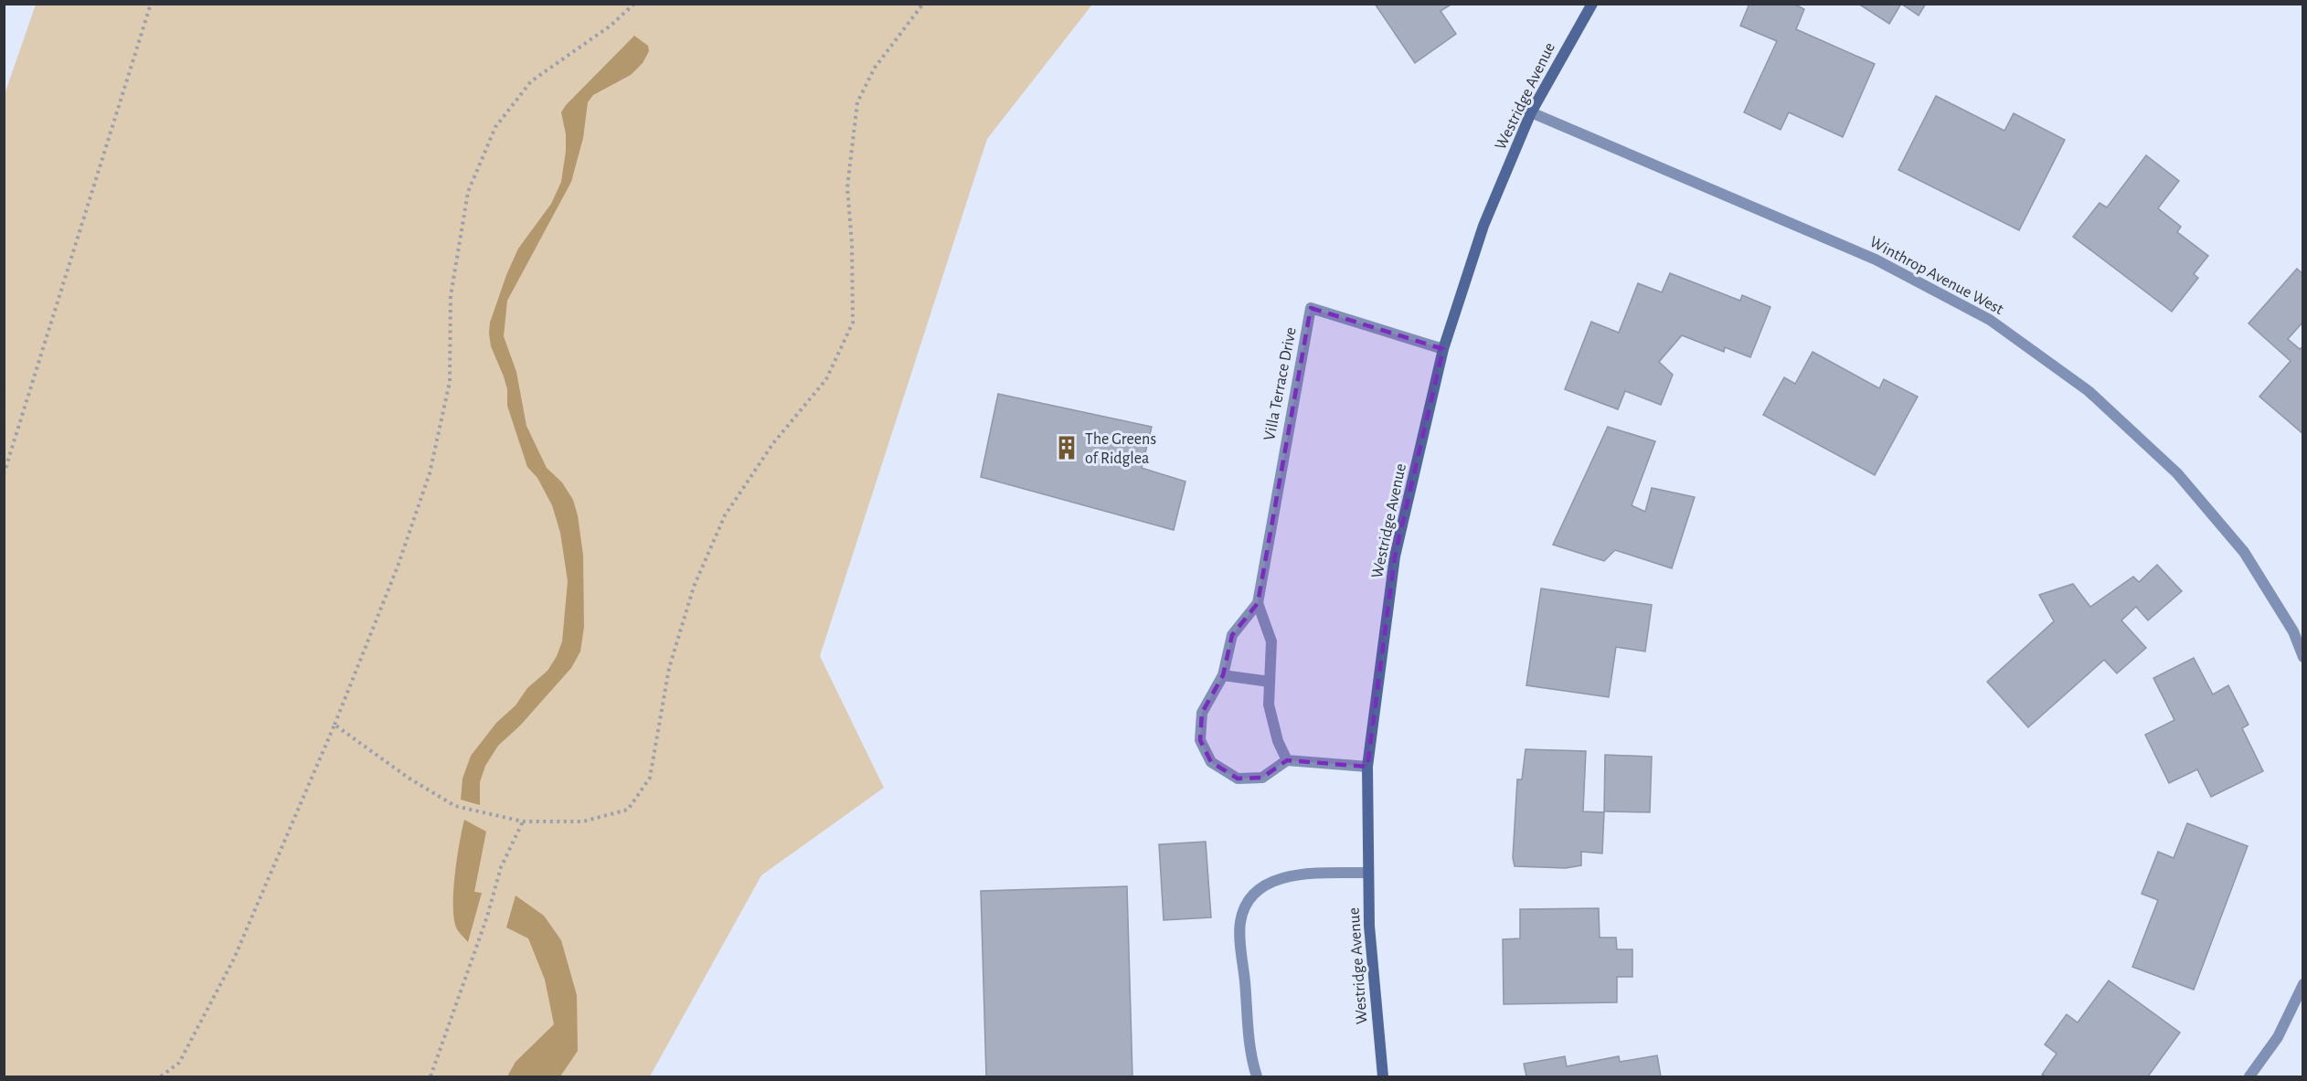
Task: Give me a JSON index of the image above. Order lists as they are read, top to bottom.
{
  "streets": {
    "street": ["Westridge Avenue", "Winthrop Avenue West", "Villa Terrace Drive"]
  },
  "crossings": [
    ["Westridge Avenue", "Winthrop Avenue West"],
    ["Westridge Avenue", "Villa Terrace Drive"]
  ],
  "places": {
    "building": ["The Greens of Ridglea"]
  }
}
